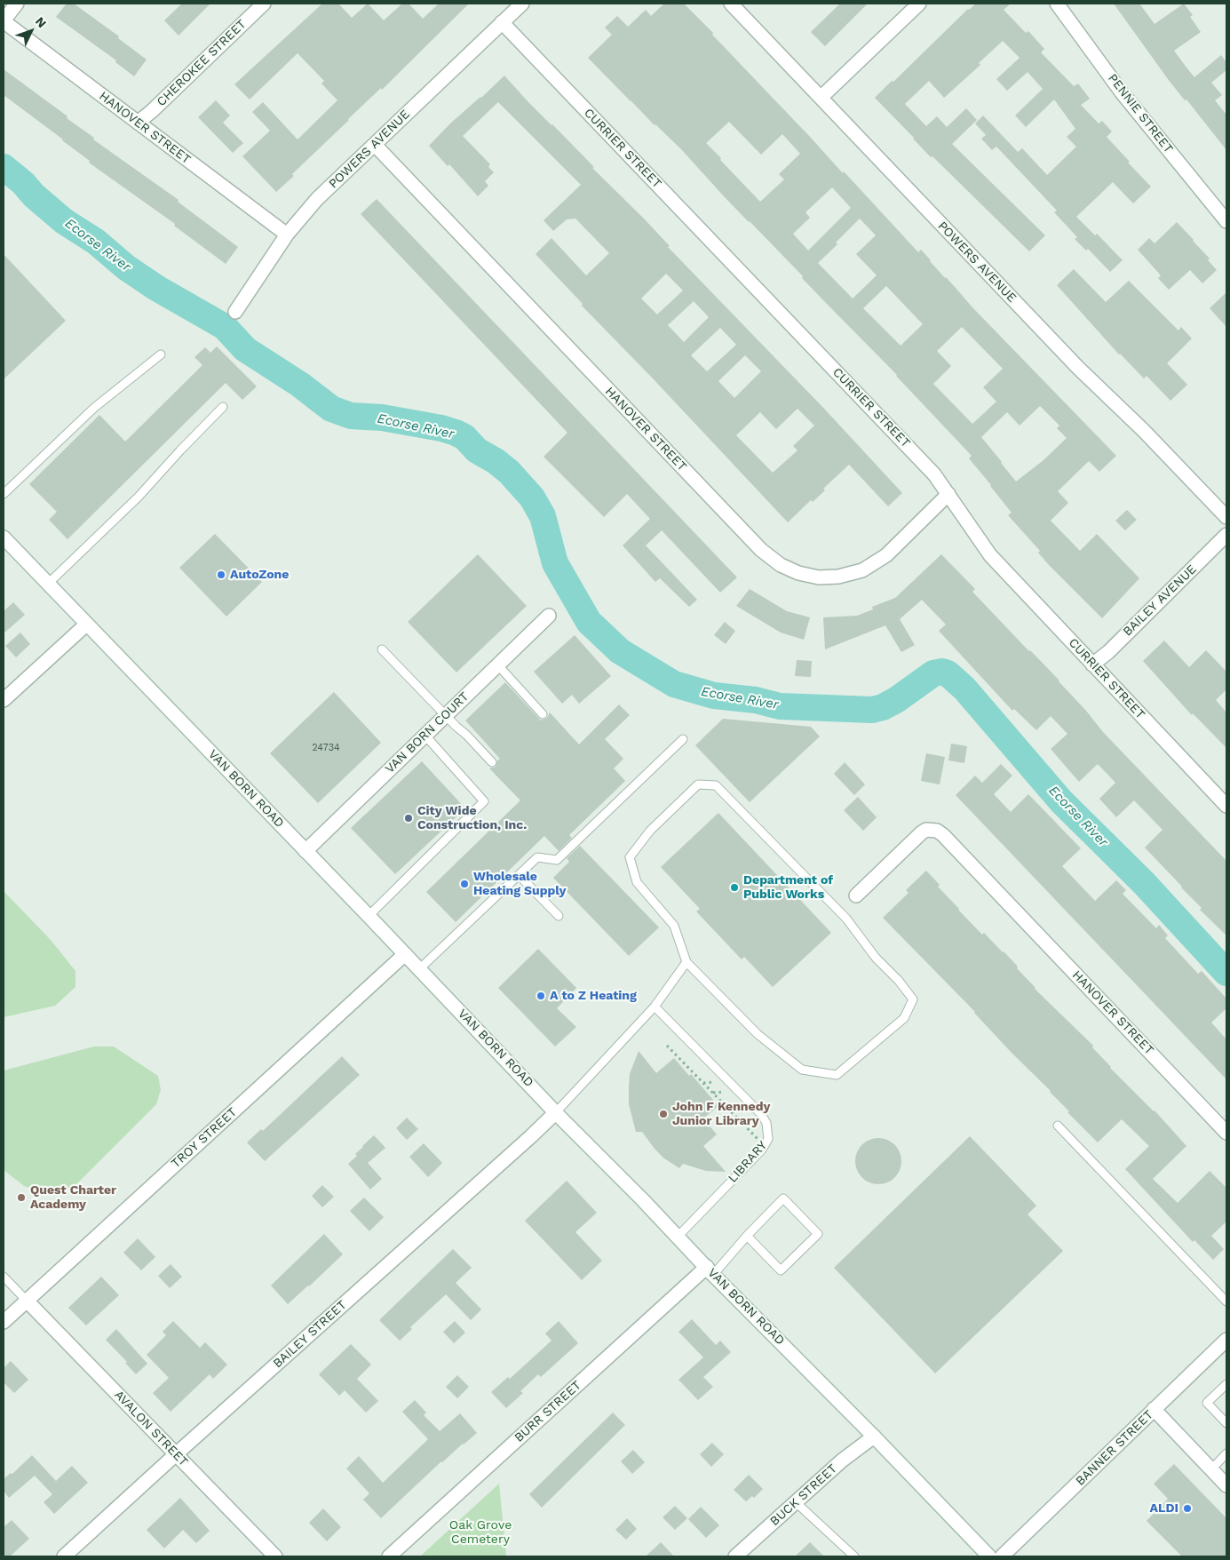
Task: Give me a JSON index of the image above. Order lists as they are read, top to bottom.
{
  "streets": {
    "street": [
      "CHEROKEE STREET",
      "PENNIE STREET",
      "HANOVER STREET",
      "CURRIER STREET",
      "POWERS AVENUE",
      "BAILEY AVENUE",
      "VAN BORN COURT",
      "VAN BORN ROAD",
      "TROY STREET",
      "BAILEY STREET",
      "BURR STREET",
      "AVALON STREET",
      "BANNER STREET",
      "BUCK STREET"
    ],
    "lane": ["LIBRARY"]
  },
  "crossings": [
    ["CHEROKEE STREET", "HANOVER STREET"],
    ["HANOVER STREET", "CURRIER STREET"],
    ["HANOVER STREET", "POWERS AVENUE"],
    ["CURRIER STREET", "POWERS AVENUE"],
    ["CURRIER STREET", "BAILEY AVENUE"],
    ["VAN BORN COURT", "VAN BORN ROAD"],
    ["VAN BORN ROAD", "TROY STREET"],
    ["VAN BORN ROAD", "LIBRARY"],
    ["VAN BORN ROAD", "BAILEY STREET"],
    ["VAN BORN ROAD", "BURR STREET"],
    ["VAN BORN ROAD", "BUCK STREET"],
    ["TROY STREET", "AVALON STREET"],
    ["BAILEY STREET", "AVALON STREET"]
  ],
  "water": ["Ecorse River"],
  "parks": ["Oak Grove Cemetery"],
  "places": [
    "AutoZone",
    "City Wide Construction, Inc.",
    "Wholesale Heating Supply",
    "Department of Public Works",
    "A to Z Heating",
    "John F Kennedy Junior Library",
    "Quest Charter Academy",
    "ALDI"
  ],
  "house_numbers": ["24734"],
  "north": "top right"
}
